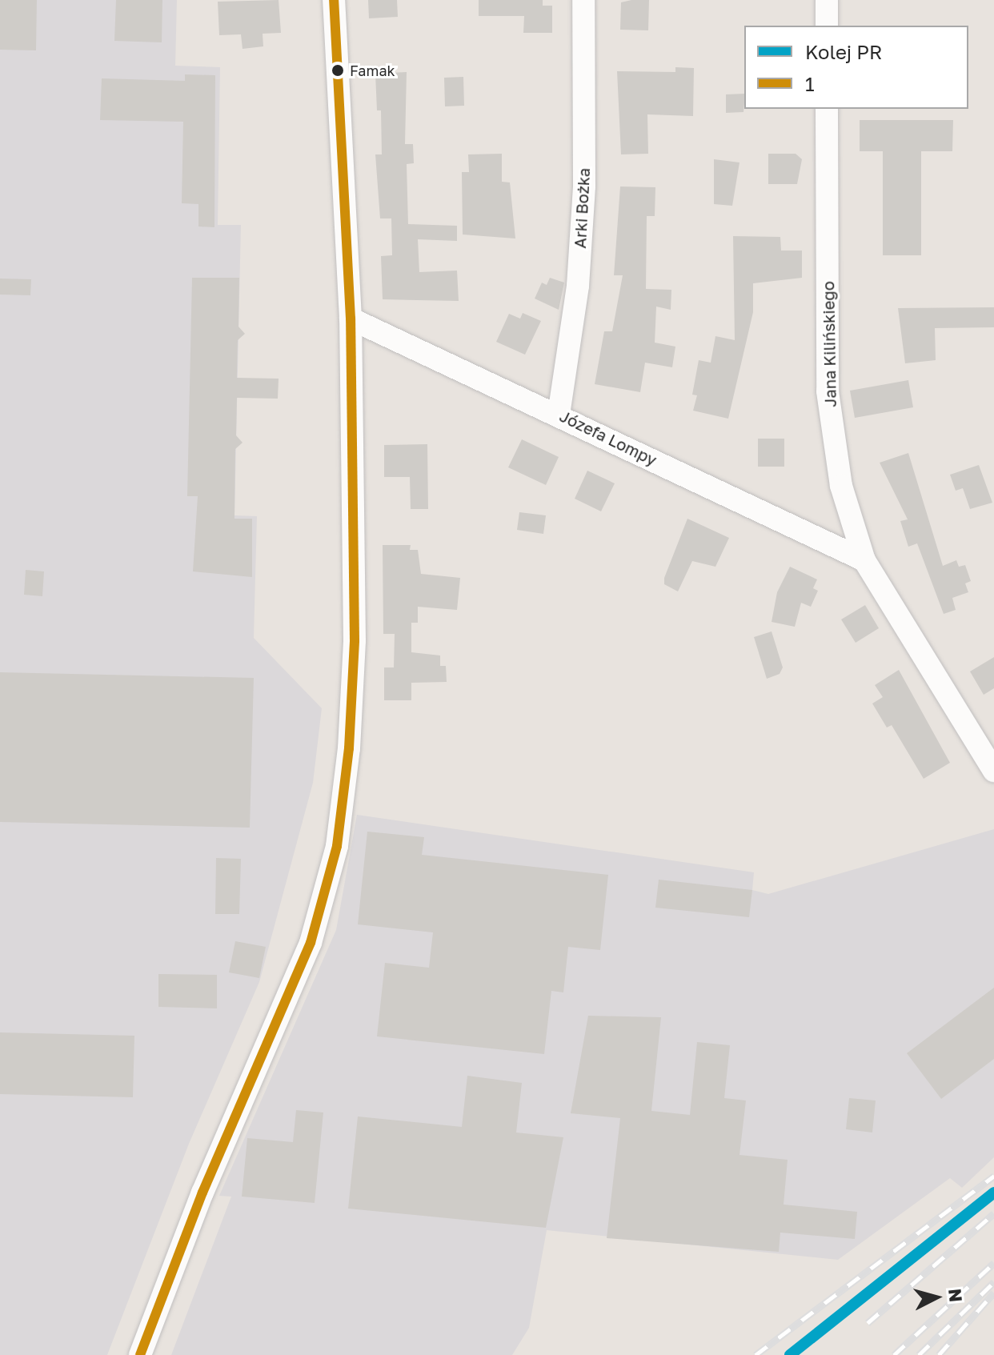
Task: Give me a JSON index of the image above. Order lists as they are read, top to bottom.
{
  "streets": {
    "street": ["Arki Bożka", "Jana Kilińskiego", "Józefa Lompy"]
  },
  "crossings": [
    ["Arki Bożka", "Józefa Lompy"],
    ["Jana Kilińskiego", "Józefa Lompy"]
  ],
  "places": ["Famak"],
  "lines": ["transit line 1", "rail line PR"],
  "legend": ["Kolej PR", "1"],
  "north": "right"
}
